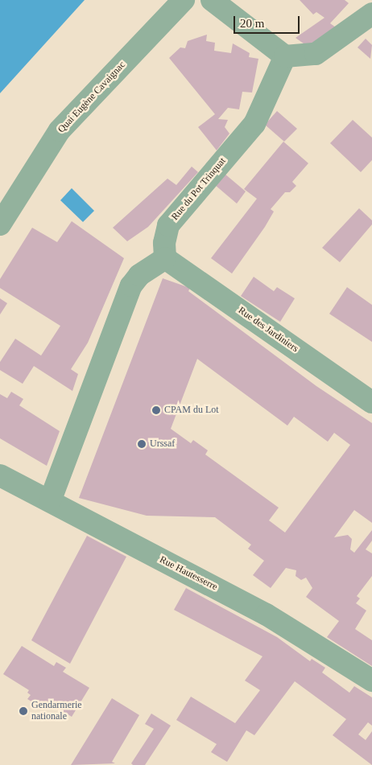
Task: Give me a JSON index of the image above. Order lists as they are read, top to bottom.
{
  "streets": {
    "street": [
      "Quai Eugène Cavaignac",
      "Rue du Pot Trinquat",
      "Rue des Jardiniers",
      "Rue Hautesserre"
    ]
  },
  "crossings": [
    ["Rue du Pot Trinquat", "Rue des Jardiniers"]
  ],
  "places": ["CPAM du Lot", "Urssaf", "Gendarmerie nationale"],
  "scale_bar": "20 m"
}
